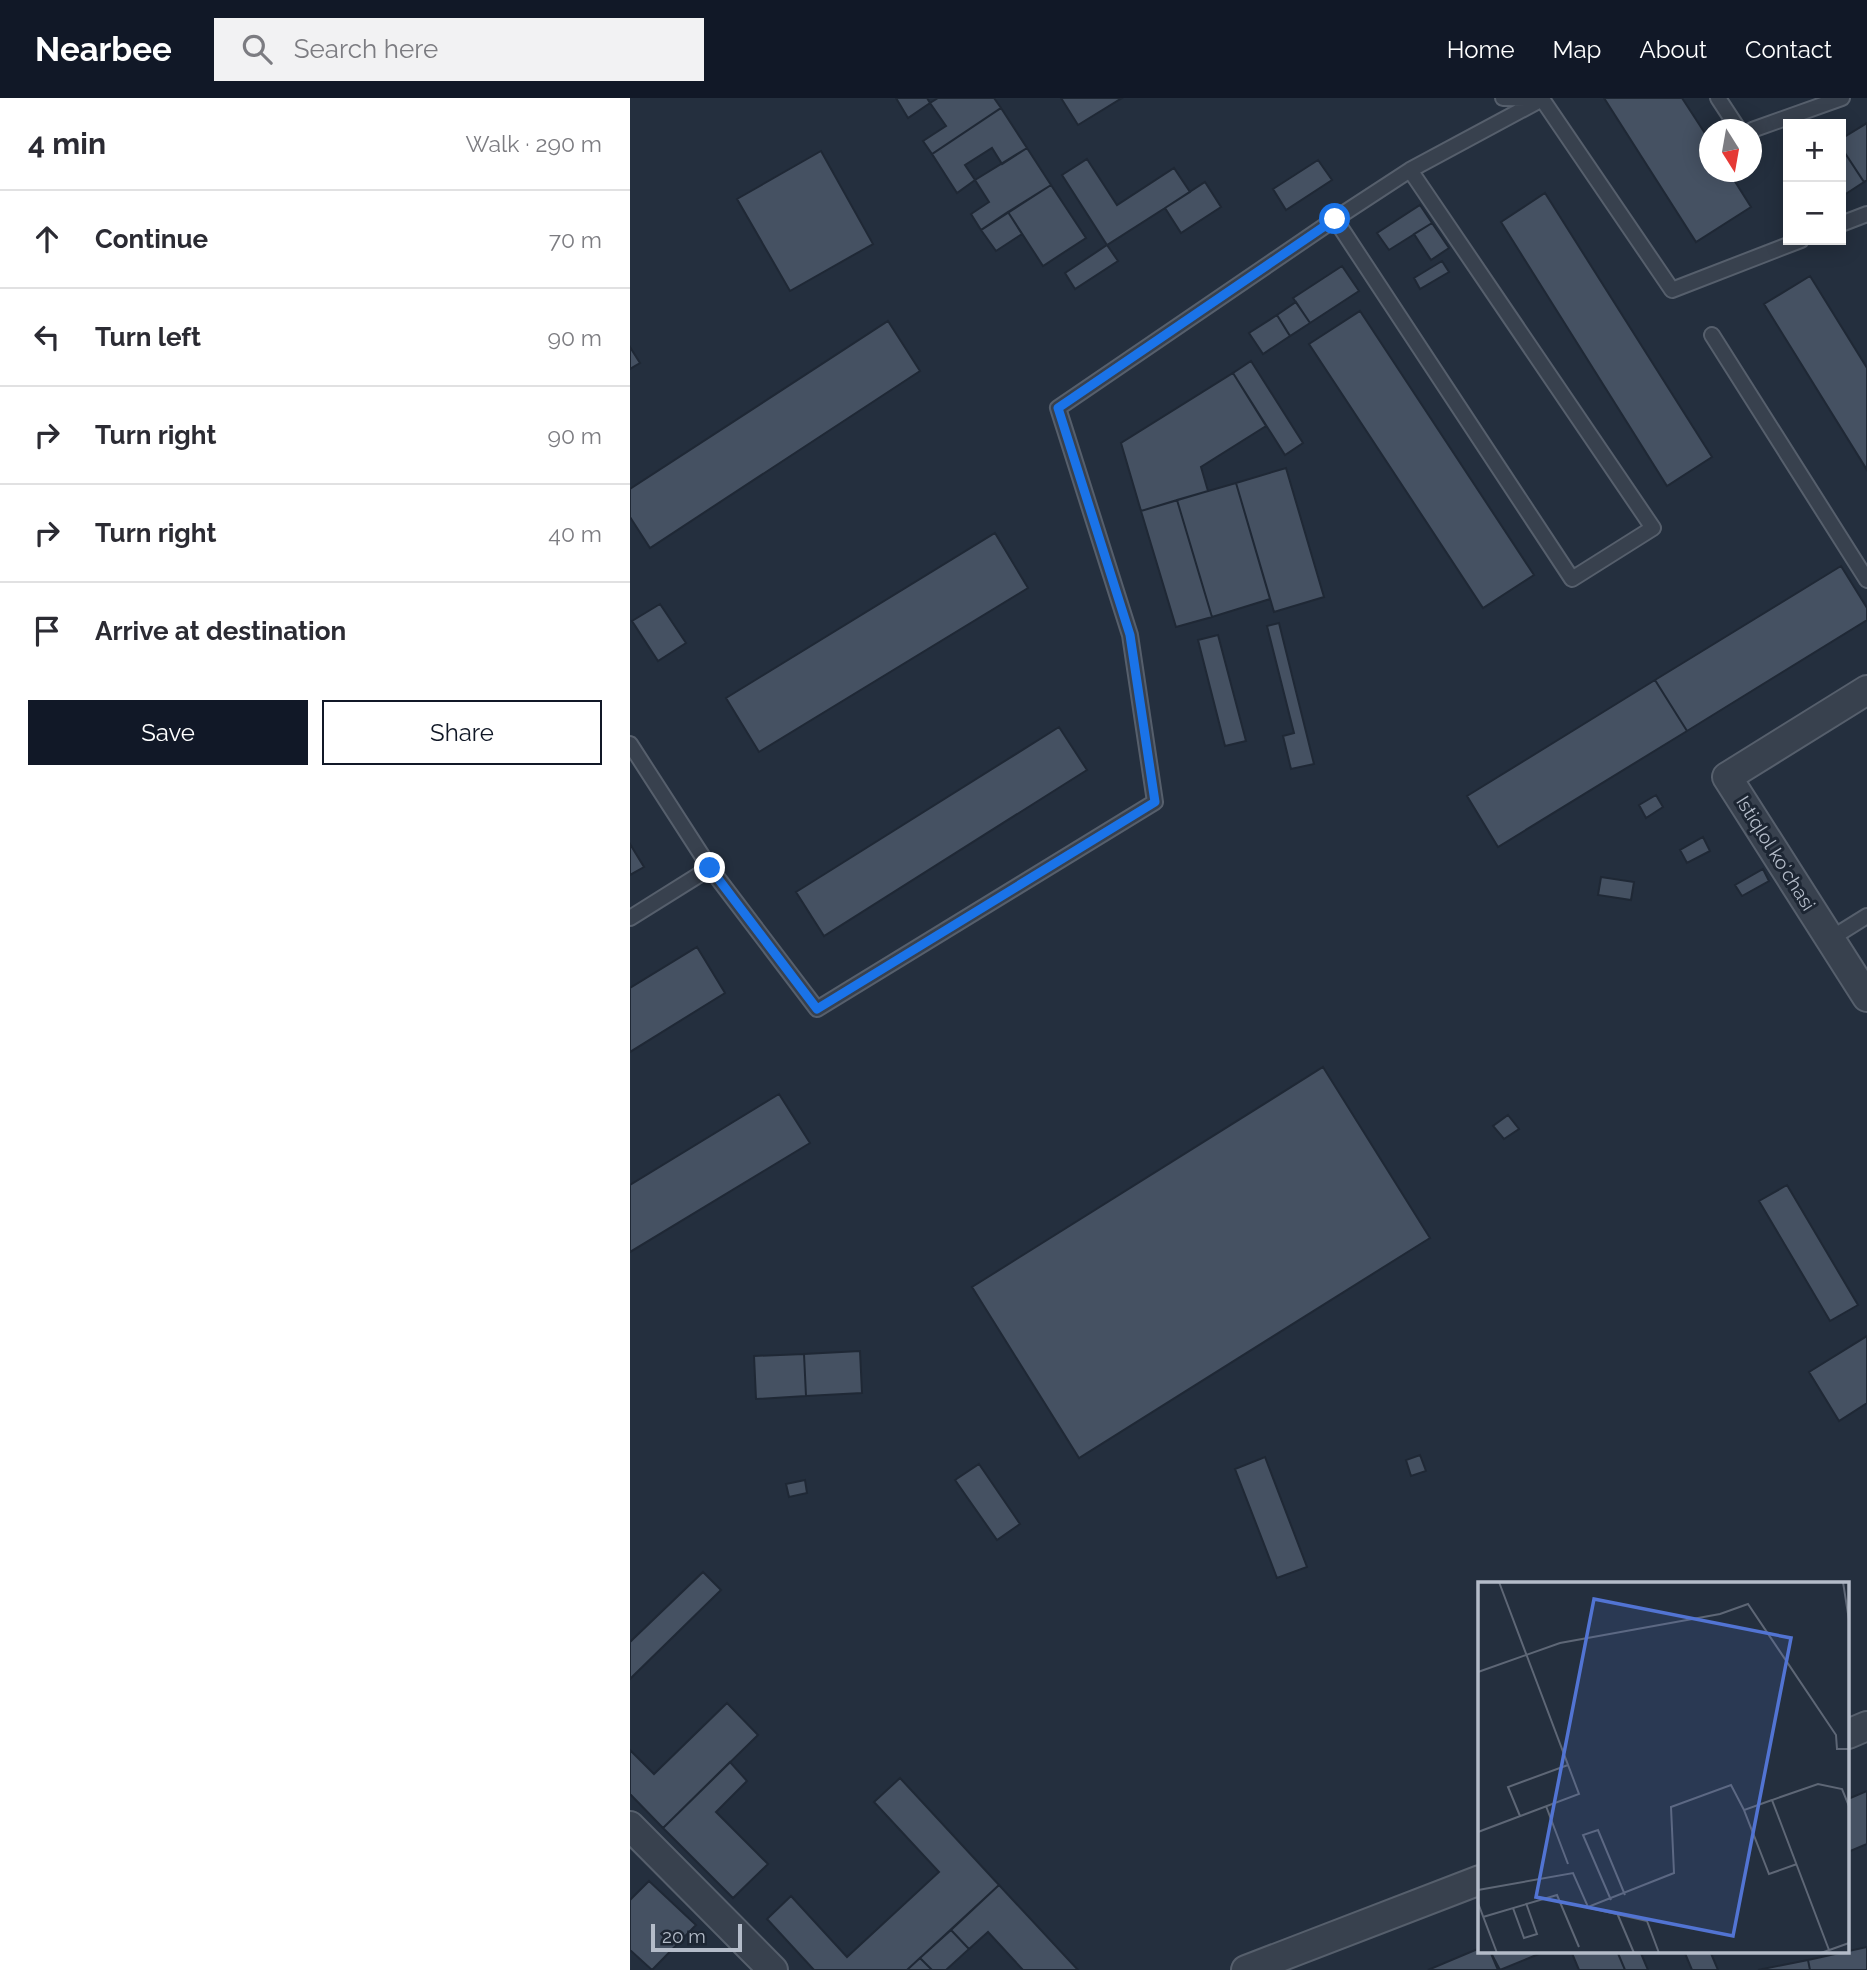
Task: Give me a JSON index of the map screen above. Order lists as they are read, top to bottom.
{
  "streets": {
    "street": ["Istiqlol koʻchasi"]
  },
  "scale_bar": "20 m",
  "north": "bottom",
  "page": {
    "header": "Nearbee",
    "search": "Search here",
    "nav": [
      "Home",
      "Map",
      "About",
      "Contact"
    ],
    "heading": ["4 min", "Walk · 290 m"],
    "map_buttons": ["+", "−"],
    "list": [
      ["Continue", "70 m"],
      ["Turn left", "90 m"],
      ["Turn right", "90 m"],
      ["Turn right", "40 m"],
      "Arrive at destination"
    ],
    "buttons": ["Save", "Share"],
    "scale": "20 m"
  }
}
